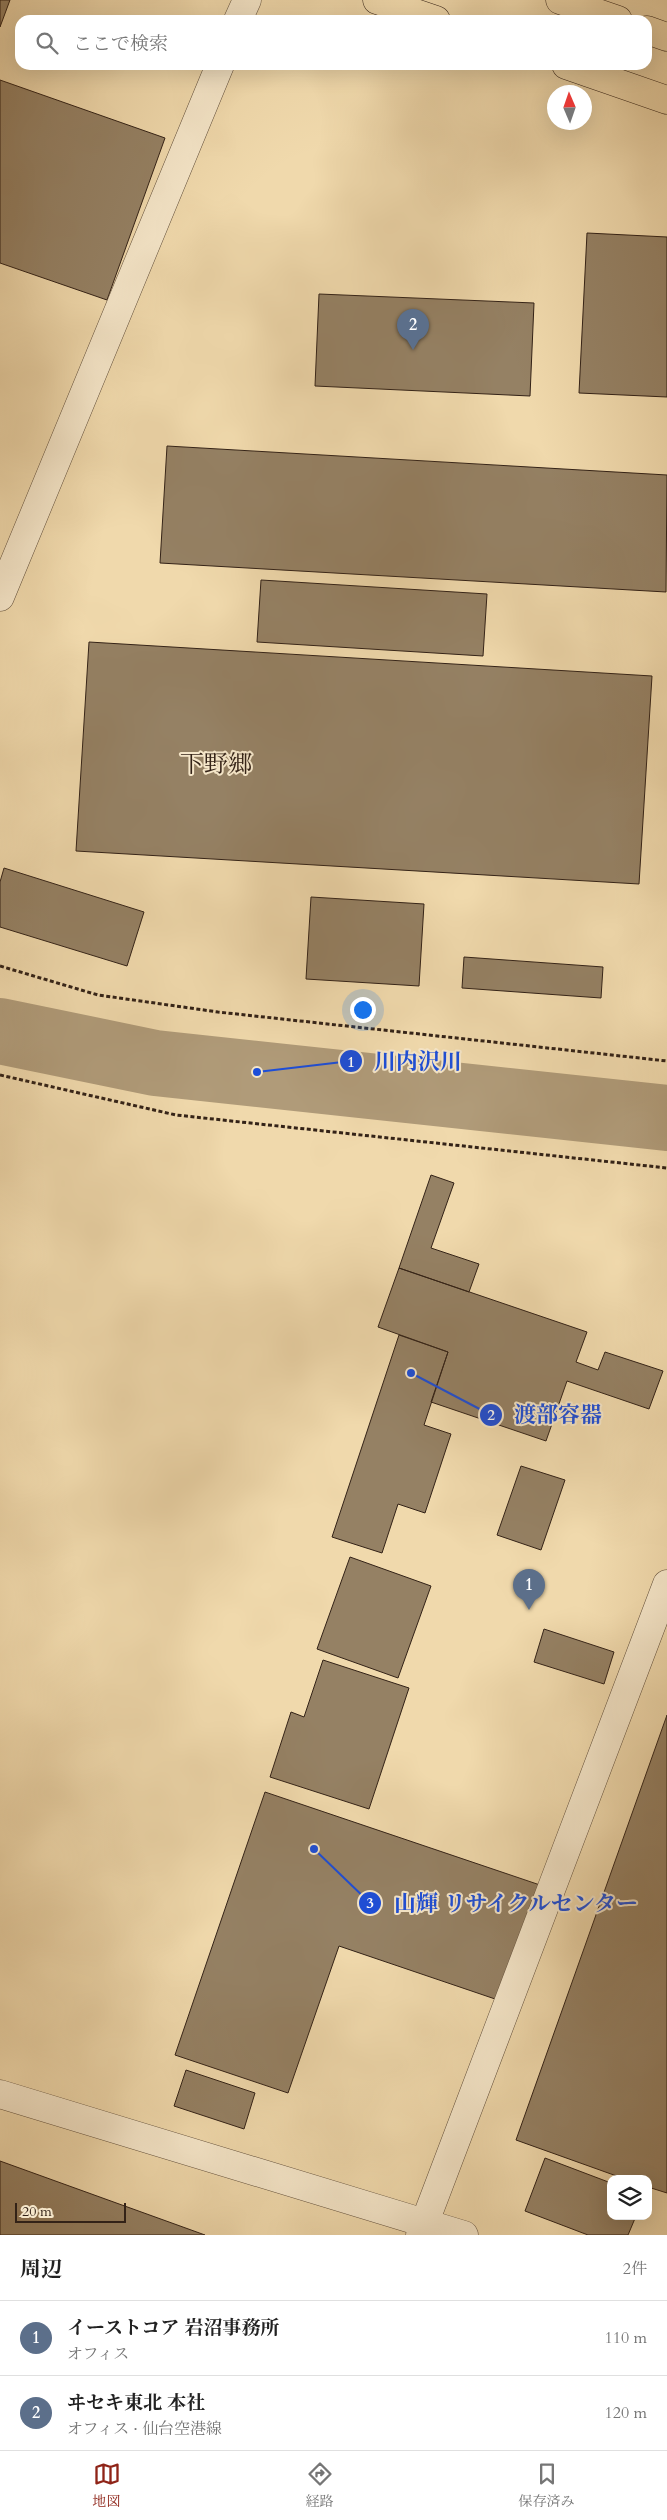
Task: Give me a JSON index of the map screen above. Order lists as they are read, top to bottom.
{
  "districts": ["下野郷"],
  "places": ["川内沢川", "渡部容器", "山輝 リサイクルセンター"],
  "scale_bar": "20 m",
  "north": "top",
  "page": {
    "search": "ここで検索",
    "pins": ["2", "1"],
    "scale": "20 m",
    "heading": ["周辺", "2件"],
    "list": [
      {
        "mark": "1",
        "name": "イーストコア 岩沼事務所",
        "note": "オフィス",
        "value": "110 m"
      },
      {
        "mark": "2",
        "name": "ヰセキ東北 本社",
        "note": "オフィス · 仙台空港線",
        "value": "120 m"
      }
    ],
    "nav": ["地図", "経路", "保存済み"]
  }
}
